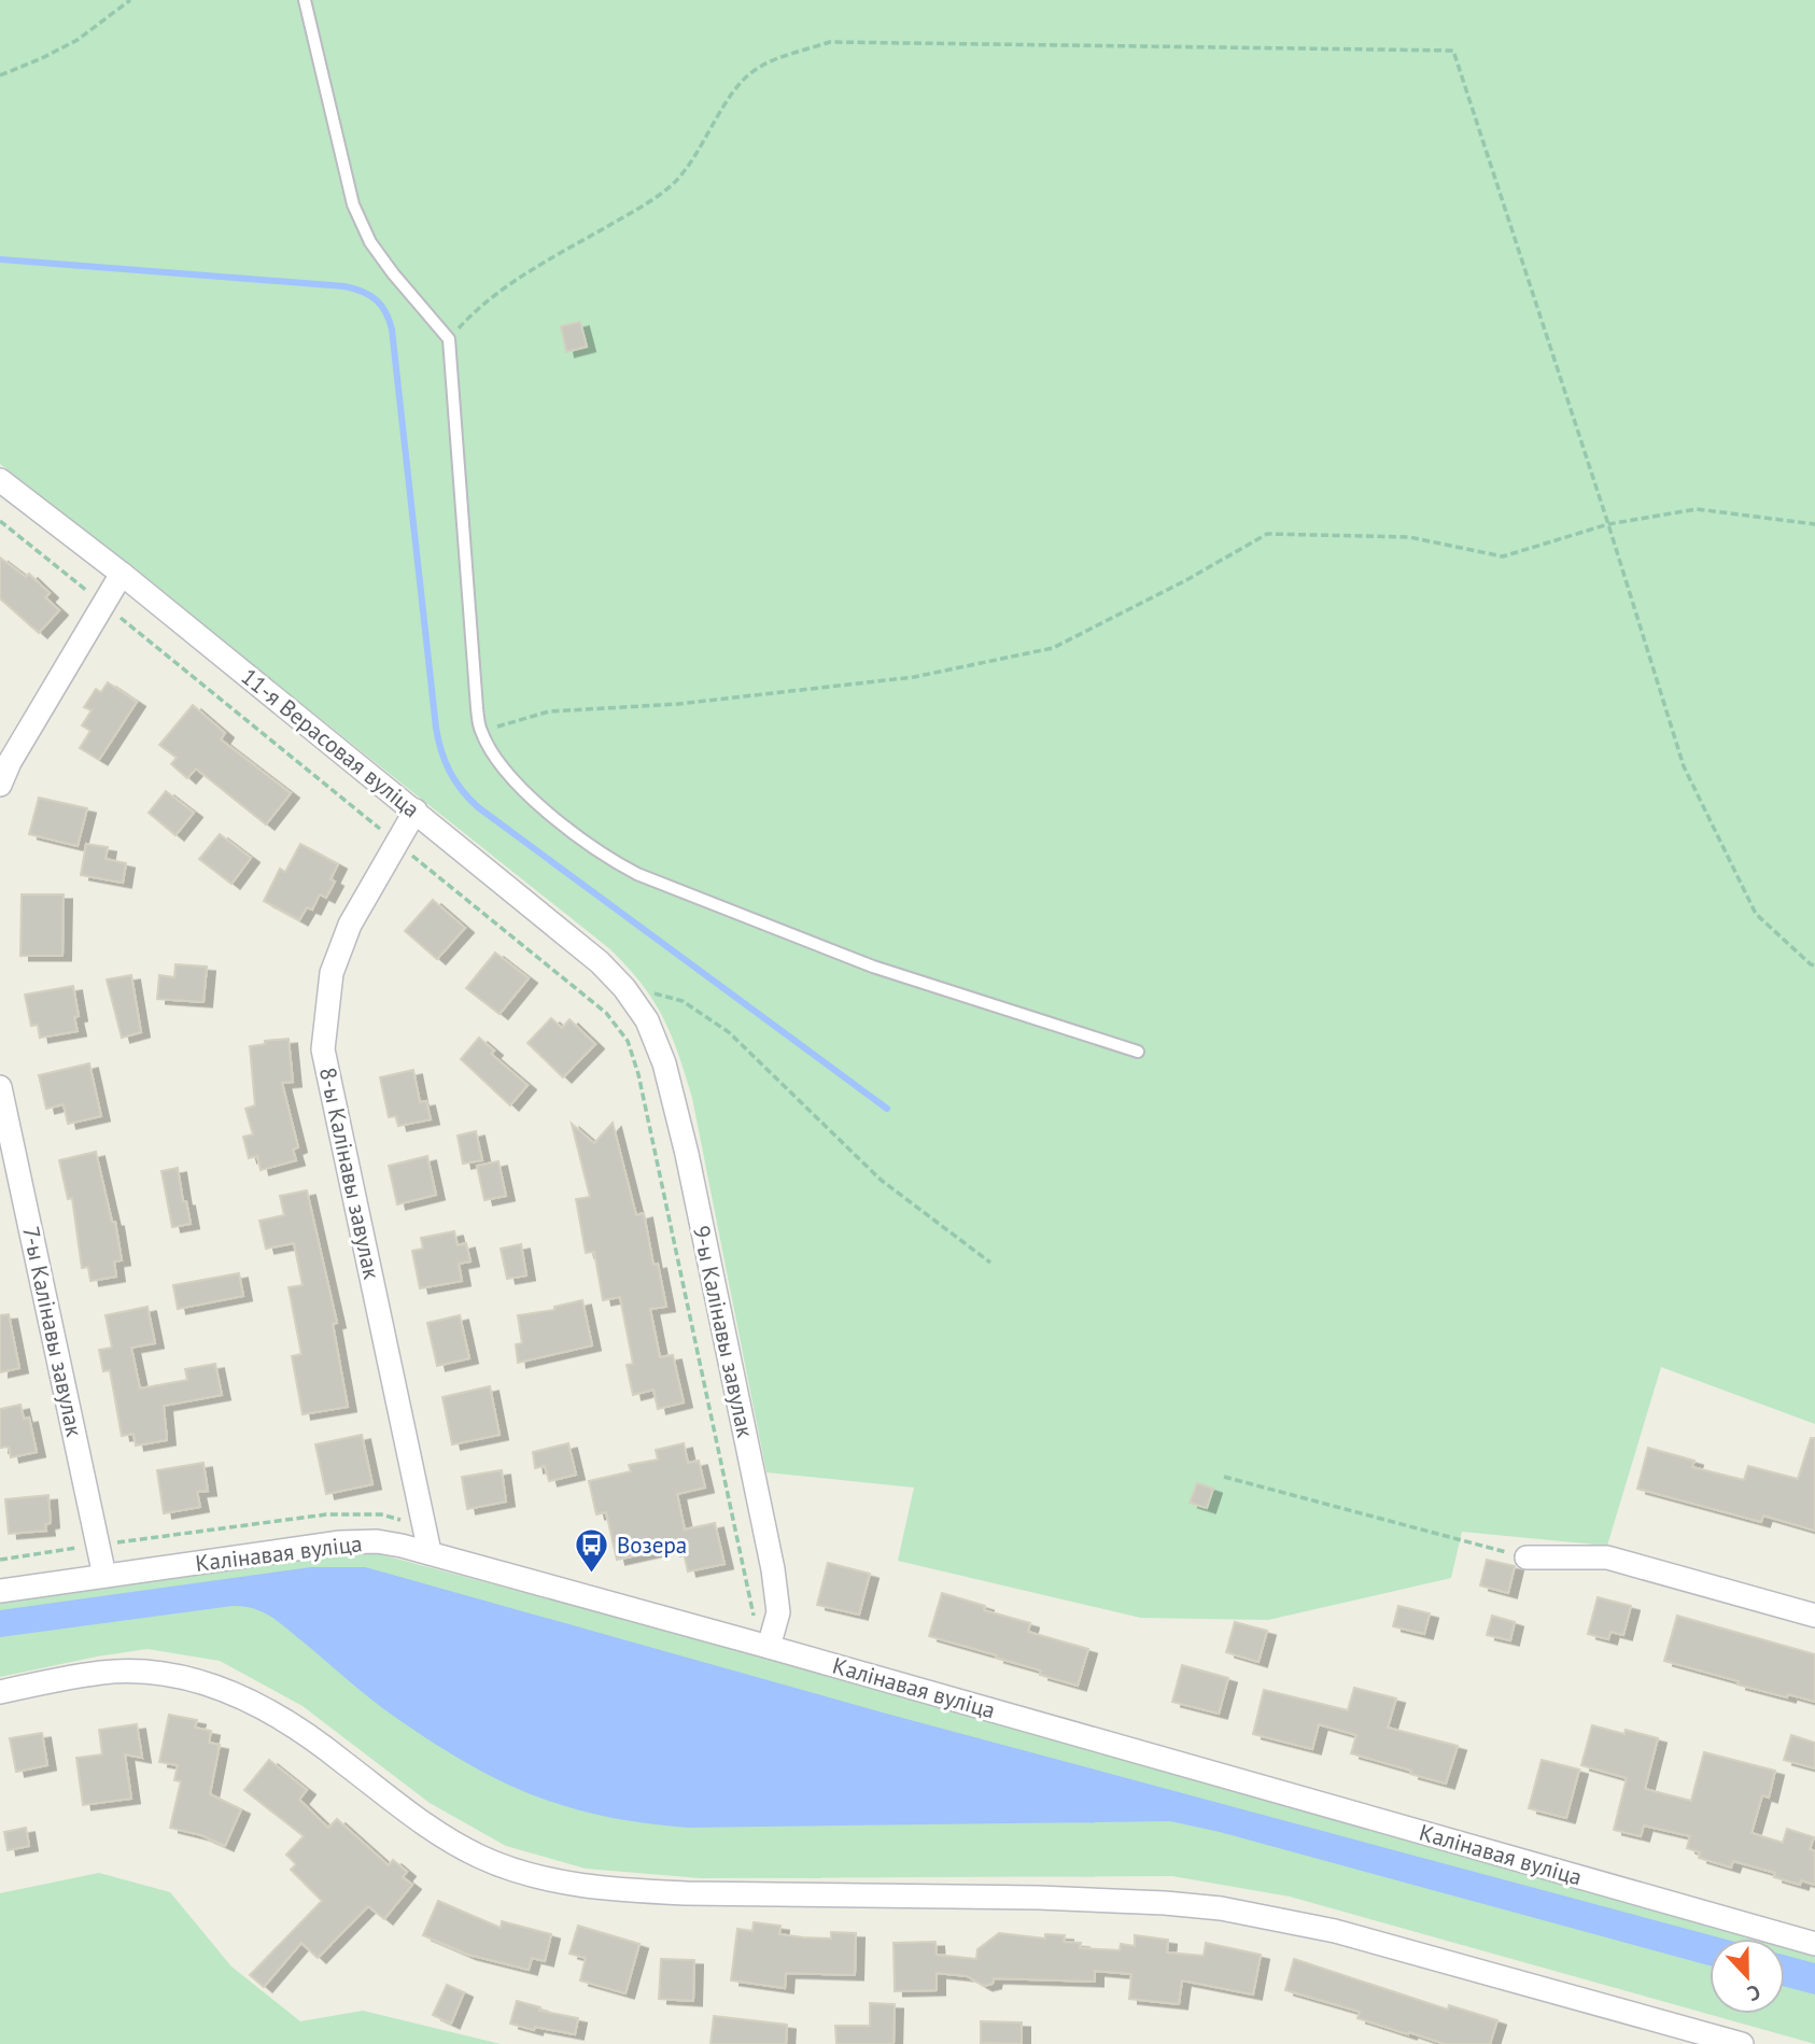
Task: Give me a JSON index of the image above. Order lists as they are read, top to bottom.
{
  "streets": {
    "street": [
      "11-я Верасовая вуліца",
      "8-ы Калінавы завулак",
      "7-ы Калінавы завулак",
      "9-ы Калінавы завулак",
      "Калінавая вуліца"
    ]
  },
  "crossings": [
    ["11-я Верасовая вуліца", "8-ы Калінавы завулак"],
    ["11-я Верасовая вуліца", "9-ы Калінавы завулак"],
    ["8-ы Калінавы завулак", "Калінавая вуліца"],
    ["7-ы Калінавы завулак", "Калінавая вуліца"],
    ["9-ы Калінавы завулак", "Калінавая вуліца"]
  ],
  "places": {
    "bus stop": ["Возера"]
  },
  "north": "bottom"
}
